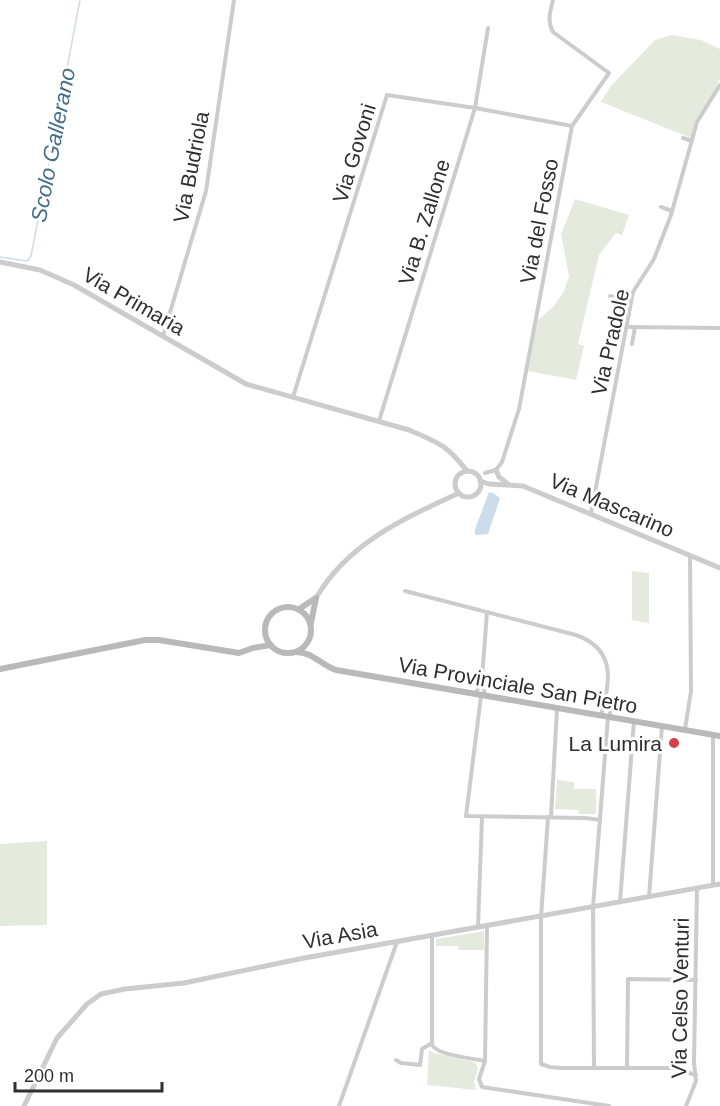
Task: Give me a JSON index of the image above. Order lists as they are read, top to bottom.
{
  "streets": {
    "main road": ["Via Provinciale San Pietro"],
    "street": [
      "Via Govoni",
      "Via Budriola",
      "Via del Fosso",
      "Via B. Zallone",
      "Via Primaria",
      "Via Pradole",
      "Via Mascarino",
      "Via Asia",
      "Via Celso Venturi"
    ]
  },
  "crossings": [
    ["Via Govoni", "Via del Fosso"],
    ["Via Govoni", "Via B. Zallone"],
    ["Via Govoni", "Via Primaria"],
    ["Via Budriola", "Via Primaria"],
    ["Via Pradole", "Via Mascarino"],
    ["Via Asia", "Via Celso Venturi"]
  ],
  "water": ["Scolo Gallerano"],
  "places": ["La Lumira"],
  "scale_bar": "200 m"
}
